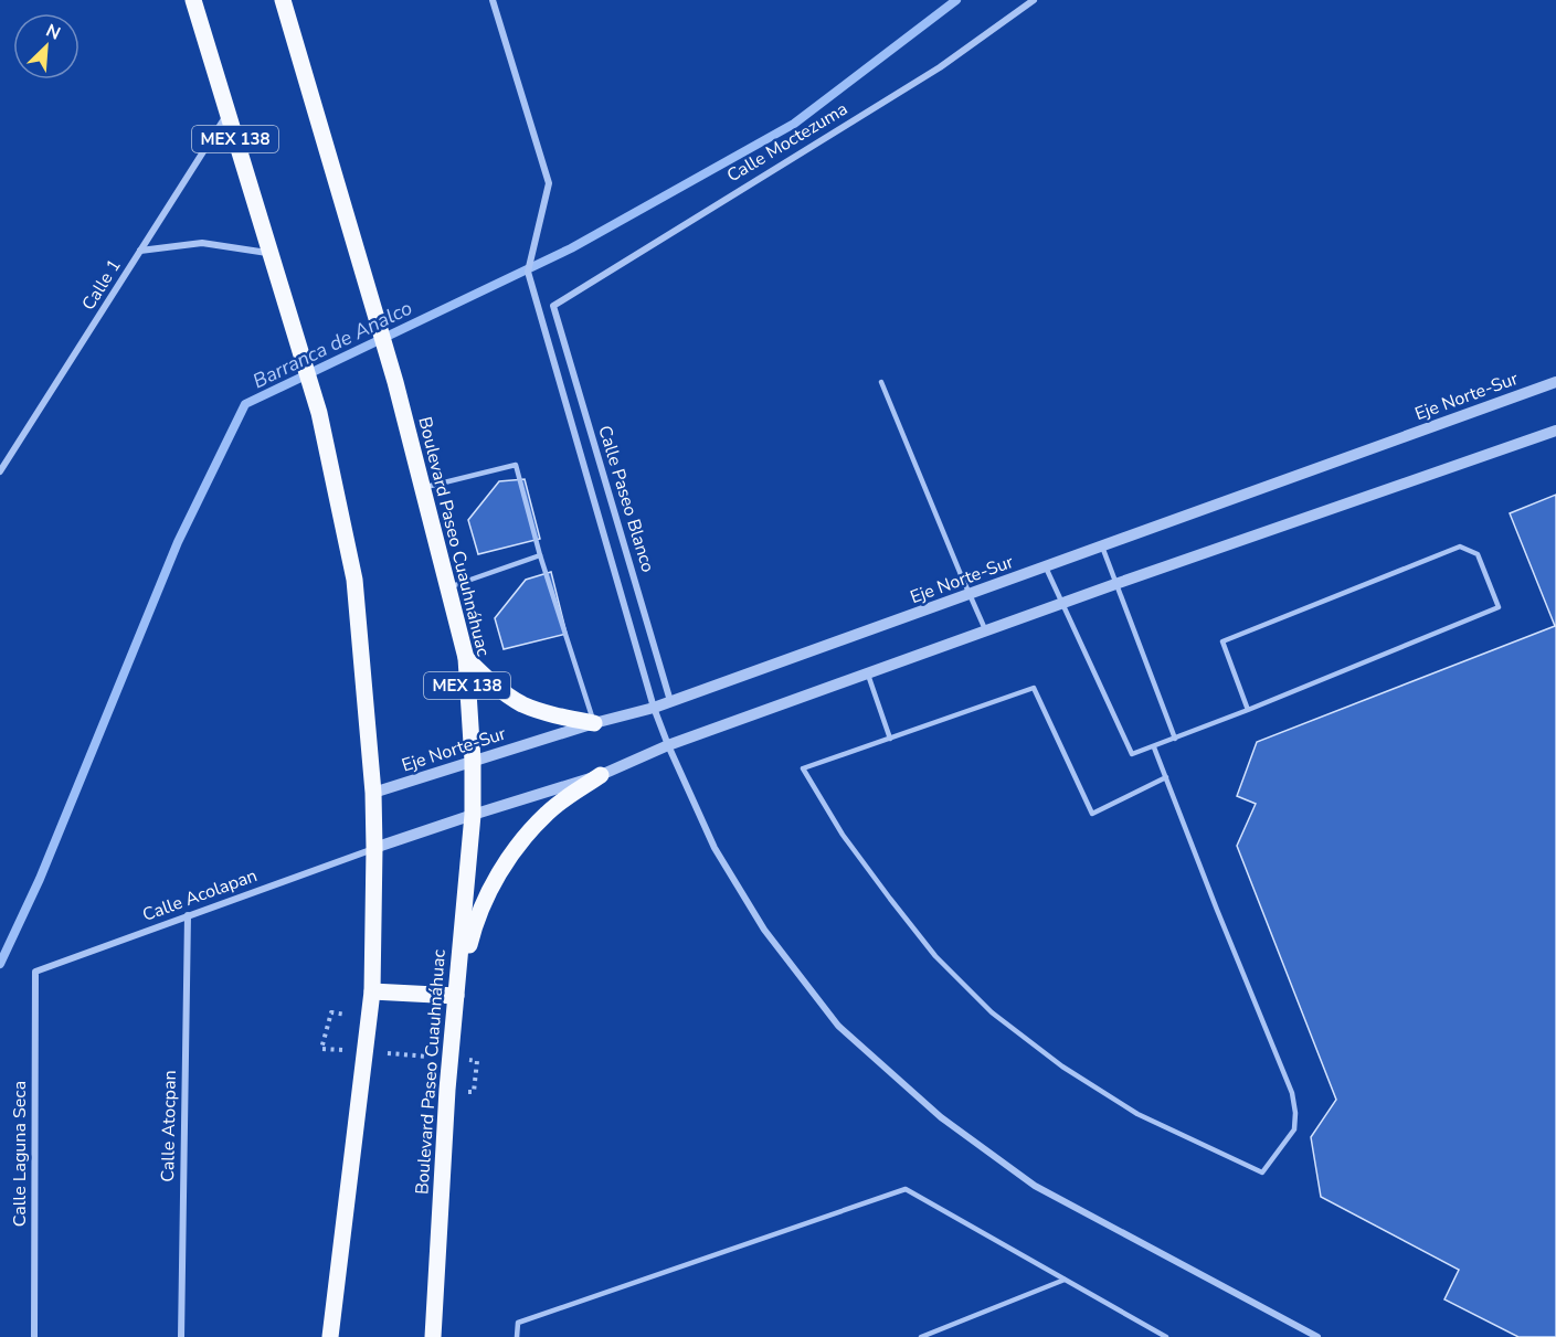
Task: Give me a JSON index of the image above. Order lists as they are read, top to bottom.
{
  "streets": {
    "main road": ["MEX 138", "Boulevard Paseo Cuauhnáhuac"],
    "street": [
      "Calle Moctezuma",
      "Calle 1",
      "Eje Norte-Sur",
      "Calle Paseo Blanco",
      "Calle Acolapan",
      "Calle Atocpan",
      "Calle Laguna Seca"
    ]
  },
  "crossings": [
    ["MEX 138", "Calle 1"],
    ["MEX 138", "Eje Norte-Sur"],
    ["MEX 138", "Calle Acolapan"],
    ["Calle Moctezuma", "Calle Paseo Blanco"],
    ["Eje Norte-Sur", "Calle Paseo Blanco"],
    ["Eje Norte-Sur", "Boulevard Paseo Cuauhnáhuac"],
    ["Calle Acolapan", "Calle Atocpan"],
    ["Calle Acolapan", "Calle Laguna Seca"]
  ],
  "water": ["Barranca de Analco"],
  "north": "top right"
}
